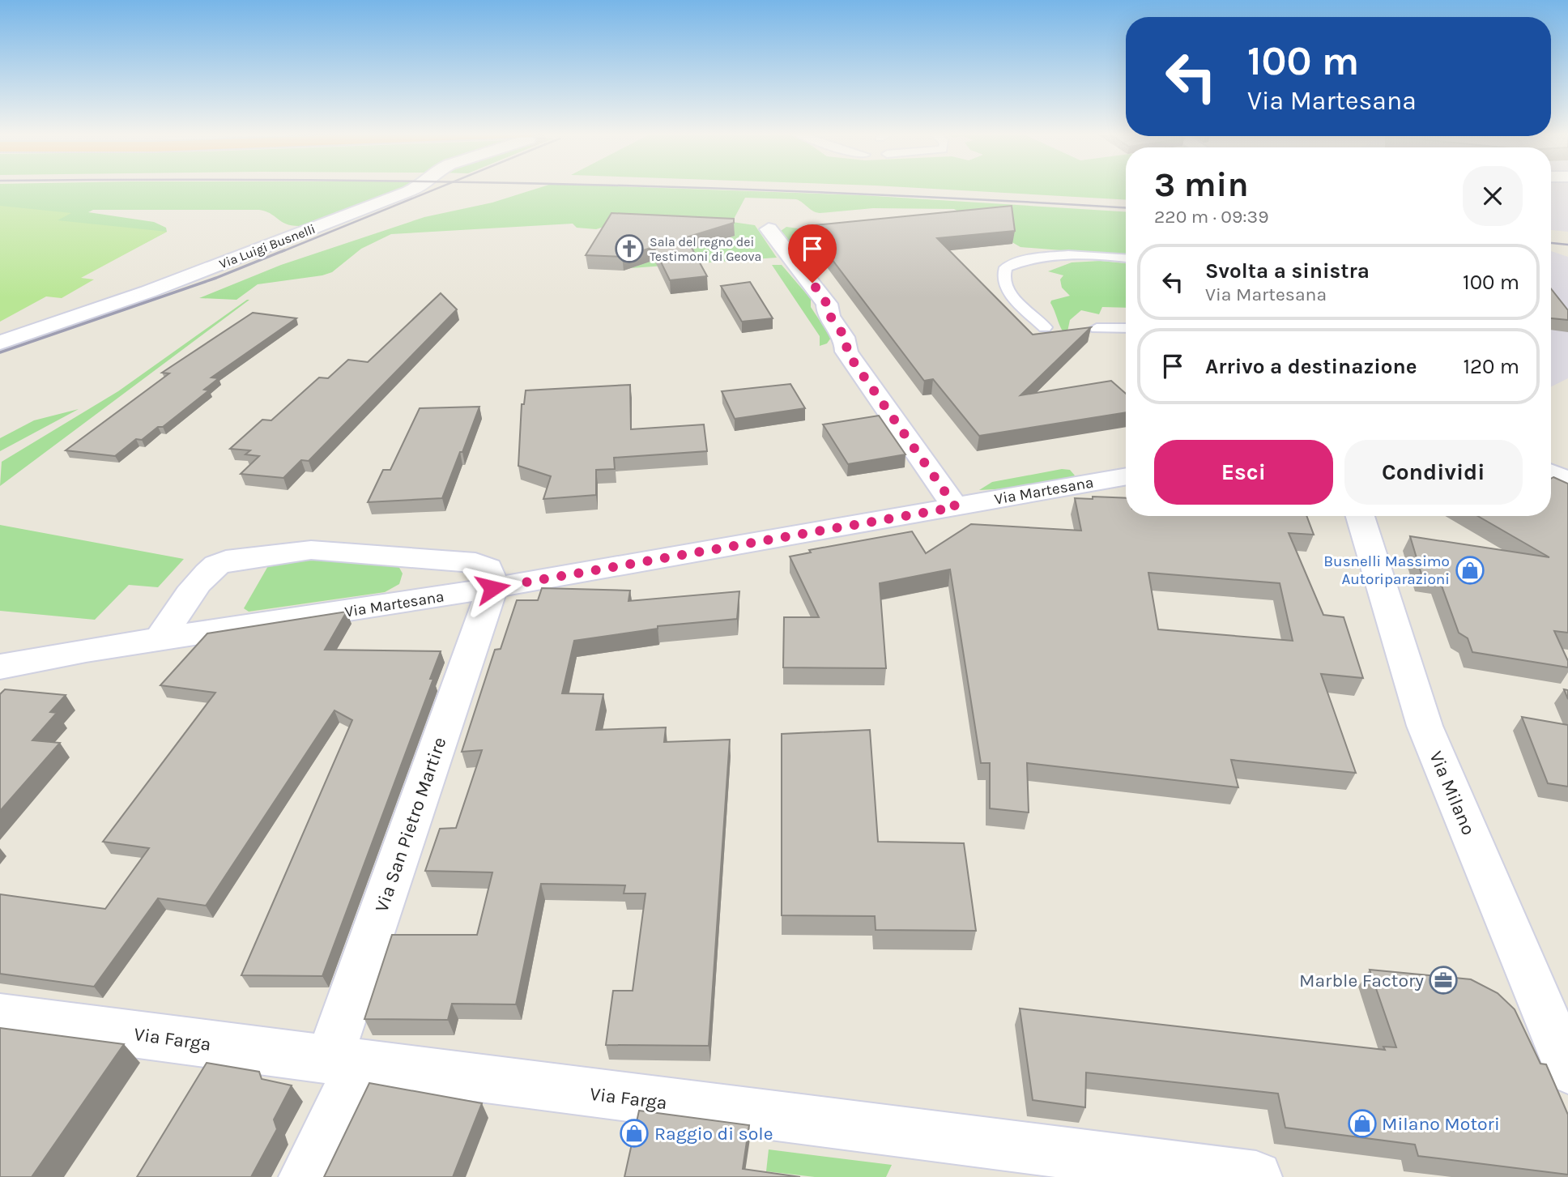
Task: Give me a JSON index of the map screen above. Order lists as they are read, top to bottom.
{
  "streets": {
    "street": [
      "Via Luigi Busnelli",
      "Via Martesana",
      "Via Milano",
      "Via San Pietro Martire",
      "Via Farga"
    ]
  },
  "crossings": [
    ["Via Martesana", "Via San Pietro Martire"],
    ["Via San Pietro Martire", "Via Farga"]
  ],
  "places": {
    "church": ["Sala del regno dei Testimoni di Geova"],
    "shop": ["Busnelli Massimo Autoriparazioni", "Milano Motori", "Raggio di sole"],
    "office": ["Marble Factory"]
  },
  "page": {
    "turn": ["100 m", "Via Martesana"],
    "heading": ["3 min", "220 m · 09:39"],
    "list": [
      {
        "name": "Svolta a sinistra",
        "note": "Via Martesana",
        "value": "100 m"
      },
      {
        "name": "Arrivo a destinazione",
        "value": "120 m"
      }
    ],
    "buttons": ["Esci", "Condividi"]
  }
}
